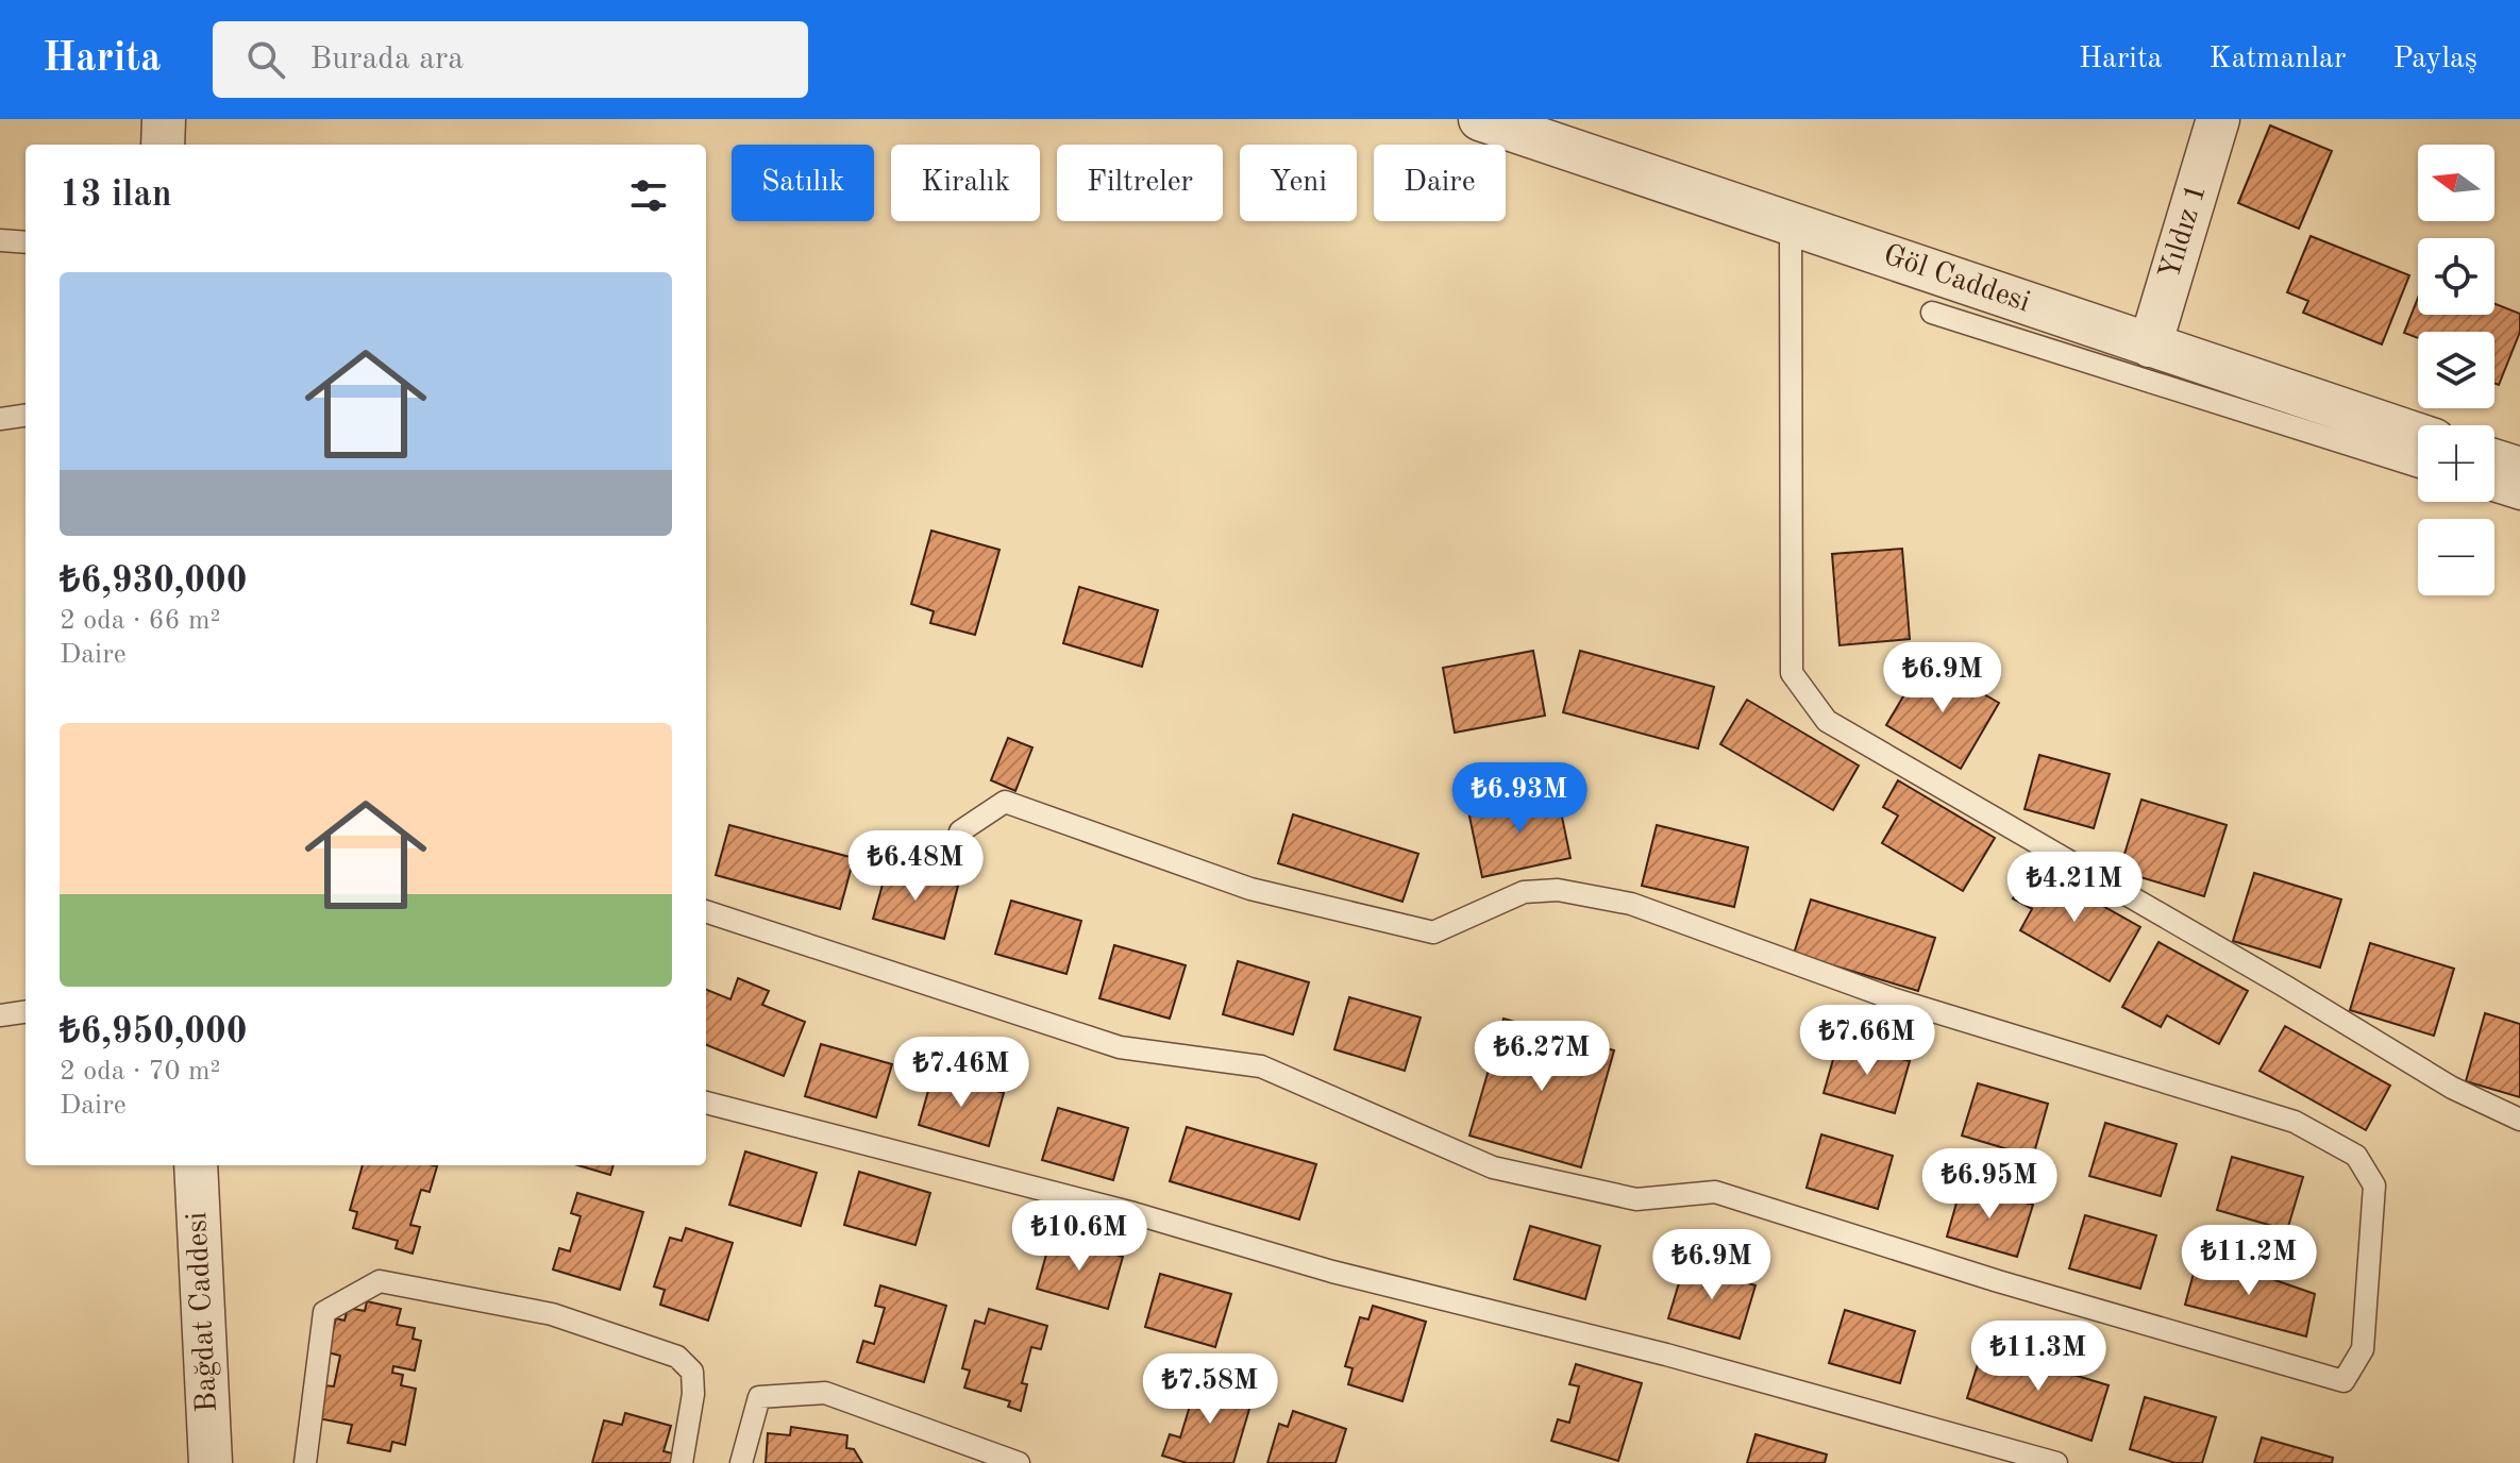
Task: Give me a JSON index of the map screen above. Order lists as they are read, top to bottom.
{
  "streets": {
    "street": ["Yıldız 1", "Göl Caddesi", "Bağdat Caddesi"]
  },
  "crossings": [
    ["Yıldız 1", "Göl Caddesi"]
  ],
  "north": "left",
  "page": {
    "header": "Harita",
    "search": "Burada ara",
    "nav": ["Harita", "Katmanlar", "Paylaş"],
    "map_buttons": ["+", "−"],
    "chip": [
      "Satılık",
      "Kiralık",
      "Filtreler",
      "Yeni",
      "Daire"
    ],
    "heading": "13 ilan",
    "list": [
      {
        "name": "₺6,930,000",
        "note": "2 oda · 66 m² · Daire"
      },
      {
        "name": "₺6,950,000",
        "note": "2 oda · 70 m² · Daire"
      }
    ],
    "price": [
      "₺6.9M",
      "₺6.93M",
      "₺6.48M",
      "₺4.21M",
      "₺7.66M",
      "₺6.27M",
      "₺7.46M",
      "₺6.95M",
      "₺10.6M",
      "₺11.2M",
      "₺6.9M",
      "₺11.3M",
      "₺7.58M"
    ]
  }
}
